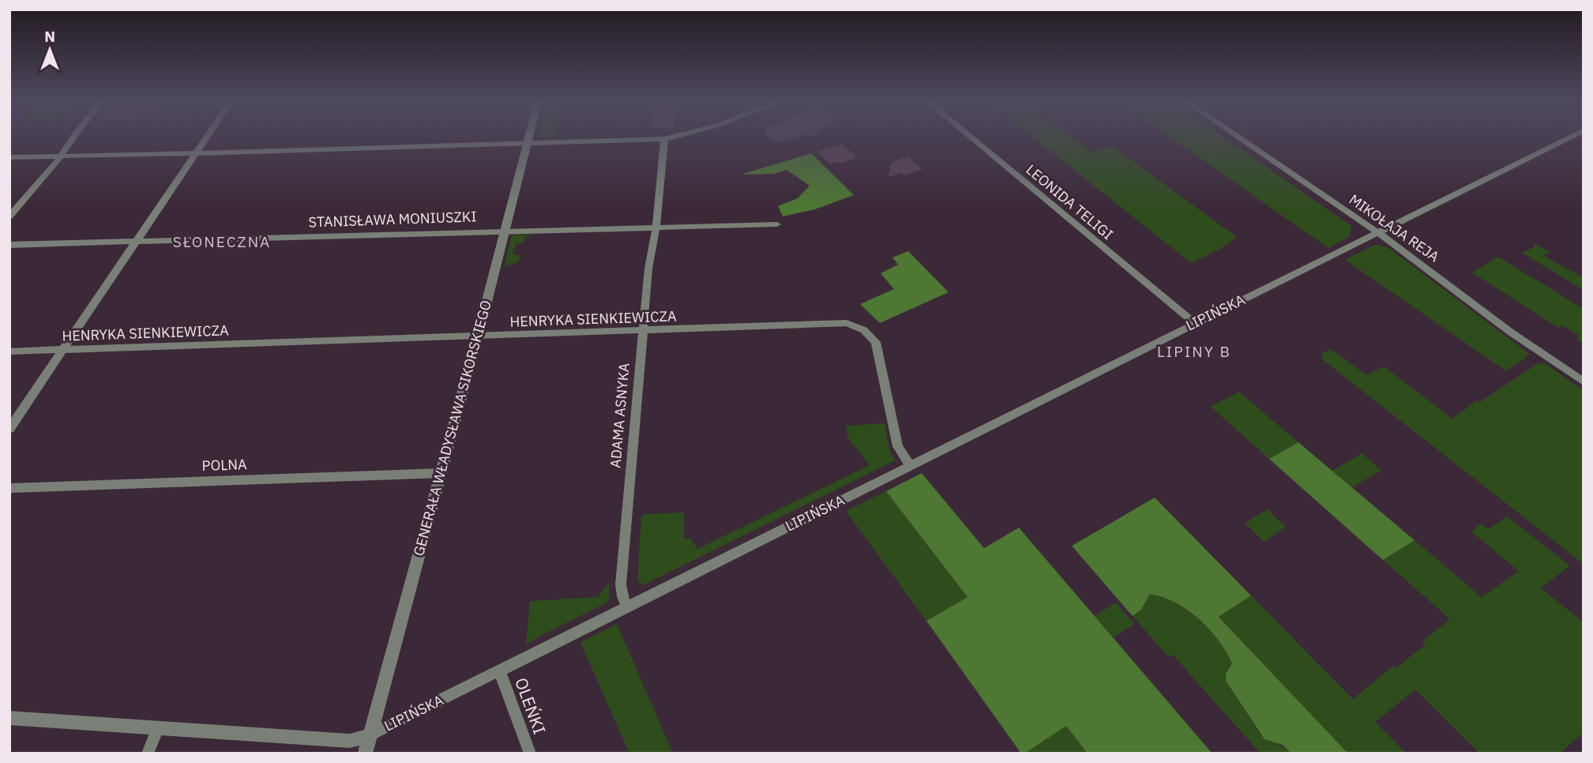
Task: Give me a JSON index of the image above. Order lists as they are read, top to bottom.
{
  "streets": {
    "street": [
      "LEONIDA TELIGI",
      "STANISŁAWA MONIUSZKI",
      "MIKOŁAJA REJA",
      "LIPIŃSKA",
      "HENRYKA SIENKIEWICZA",
      "ADAMA ASNYKA",
      "GENERAŁA WŁADYSŁAWA SIKORSKIEGO",
      "POLNA",
      "OLEŃKI"
    ]
  },
  "crossings": [
    ["LEONIDA TELIGI", "LIPIŃSKA"],
    ["STANISŁAWA MONIUSZKI", "ADAMA ASNYKA"],
    ["STANISŁAWA MONIUSZKI", "GENERAŁA WŁADYSŁAWA SIKORSKIEGO"],
    ["MIKOŁAJA REJA", "LIPIŃSKA"],
    ["LIPIŃSKA", "HENRYKA SIENKIEWICZA"],
    ["LIPIŃSKA", "ADAMA ASNYKA"],
    ["LIPIŃSKA", "GENERAŁA WŁADYSŁAWA SIKORSKIEGO"],
    ["LIPIŃSKA", "OLEŃKI"],
    ["HENRYKA SIENKIEWICZA", "ADAMA ASNYKA"],
    ["HENRYKA SIENKIEWICZA", "GENERAŁA WŁADYSŁAWA SIKORSKIEGO"],
    ["GENERAŁA WŁADYSŁAWA SIKORSKIEGO", "POLNA"]
  ],
  "districts": ["SŁONECZNA", "LIPINY B"],
  "north": "top"
}
